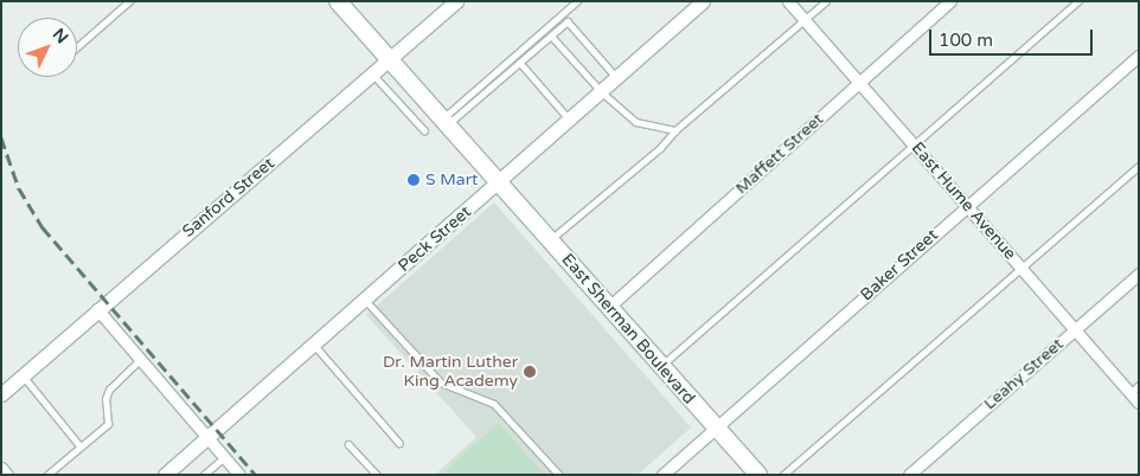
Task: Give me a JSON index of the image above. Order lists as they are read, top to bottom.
{
  "streets": {
    "main road": ["East Sherman Boulevard"],
    "street": [
      "Maffett Street",
      "Sanford Street",
      "East Hume Avenue",
      "Peck Street",
      "Baker Street",
      "Leahy Street"
    ]
  },
  "crossings": [
    ["Maffett Street", "East Hume Avenue"],
    ["Maffett Street", "East Sherman Boulevard"],
    ["Sanford Street", "East Sherman Boulevard"],
    ["East Hume Avenue", "Baker Street"],
    ["East Hume Avenue", "Leahy Street"],
    ["Peck Street", "East Sherman Boulevard"],
    ["Baker Street", "East Sherman Boulevard"]
  ],
  "places": ["S Mart", "Dr. Martin Luther King Academy"],
  "scale_bar": "100 m",
  "north": "top right"
}
